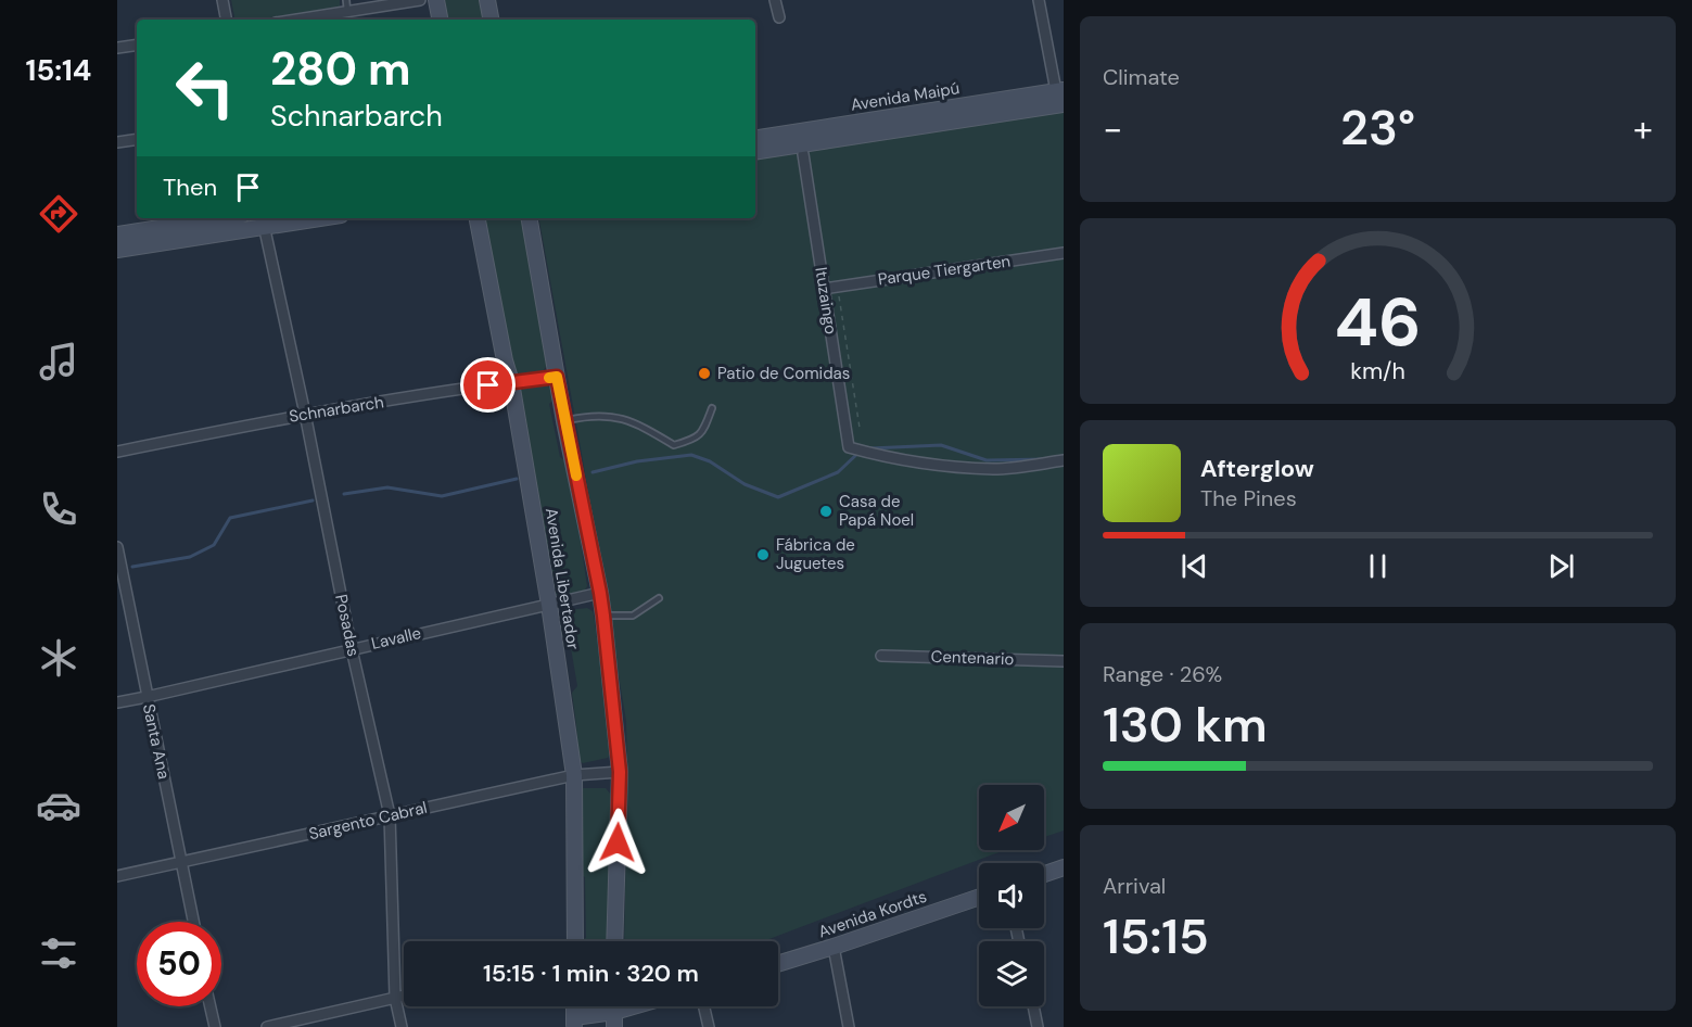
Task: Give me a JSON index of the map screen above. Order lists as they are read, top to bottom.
{
  "streets": {
    "main road": ["Avenida Maipú", "Avenida Libertador", "Avenida Kordts"],
    "street": [
      "Parque Tiergarten",
      "Ituzaingo",
      "Schnarbarch",
      "Posadas",
      "Lavalle",
      "Centenario",
      "Santa Ana",
      "Sargento Cabral"
    ]
  },
  "crossings": [
    ["Parque Tiergarten", "Ituzaingo"],
    ["Schnarbarch", "Avenida Libertador"],
    ["Schnarbarch", "Posadas"],
    ["Avenida Libertador", "Lavalle"],
    ["Avenida Libertador", "Sargento Cabral"],
    ["Posadas", "Lavalle"],
    ["Posadas", "Sargento Cabral"],
    ["Lavalle", "Santa Ana"],
    ["Santa Ana", "Sargento Cabral"]
  ],
  "places": ["Patio de Comidas", "Casa de Papá Noel", "Fábrica de Juguetes"],
  "north": "bottom left",
  "page": {
    "tabs": "15:14",
    "tile": [
      "Climate",
      ["Range · 26%", "130 km"],
      ["Arrival", "15:15"]
    ],
    "turn": ["280 m", "Schnarbarch"],
    "heat": ["−", "23°", "+"],
    "then": "Then",
    "song": ["Afterglow", "The Pines"],
    "limit": "50",
    "trip": "15:15 · 1 min · 320 m",
    "gauge": ["46", "km/h"]
  }
}
